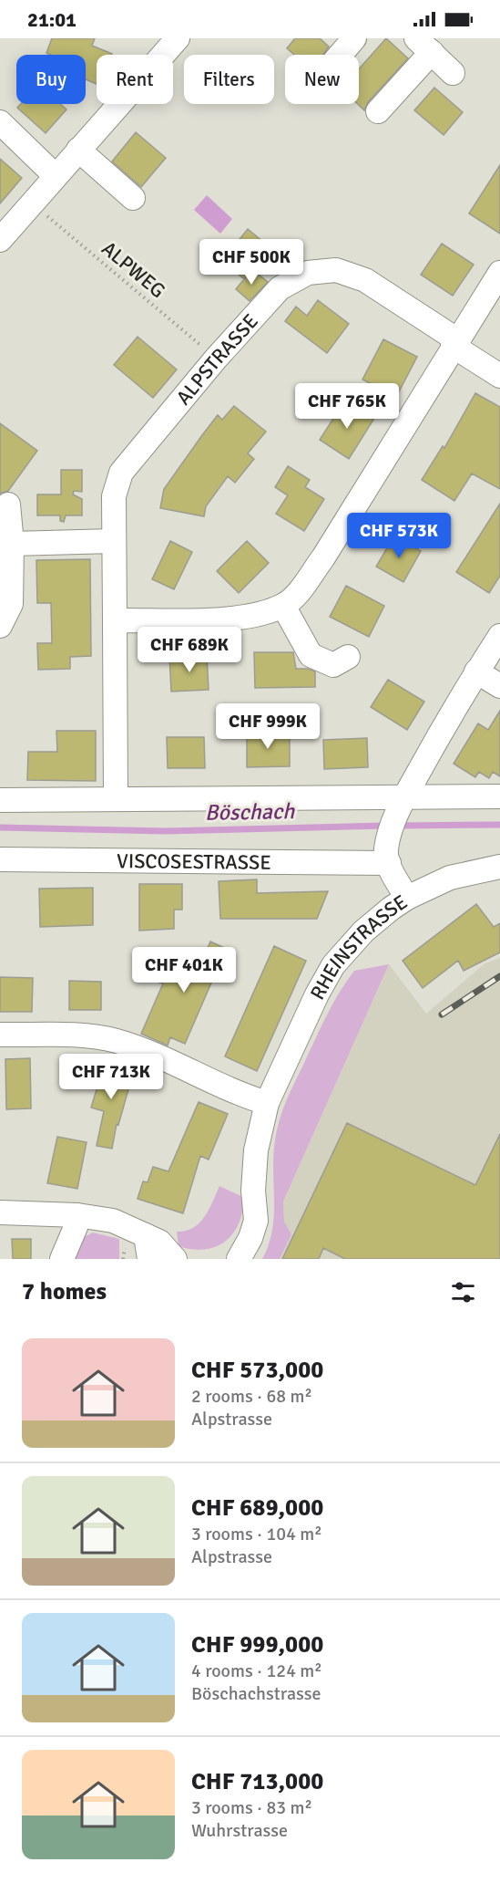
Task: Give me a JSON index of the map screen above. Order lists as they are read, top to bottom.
{
  "streets": {
    "street": ["ALPSTRASSE", "VISCOSESTRASSE", "RHEINSTRASSE"],
    "path": ["ALPWEG"]
  },
  "crossings": [
    ["ALPWEG", "ALPSTRASSE"],
    ["VISCOSESTRASSE", "RHEINSTRASSE"]
  ],
  "water": ["Böschach"],
  "page": {
    "status": "21:01",
    "chip": [
      "Buy",
      "Rent",
      "Filters",
      "New"
    ],
    "price": [
      "CHF 500K",
      "CHF 765K",
      "CHF 573K",
      "CHF 689K",
      "CHF 999K",
      "CHF 401K",
      "CHF 713K"
    ],
    "heading": "7 homes",
    "list": [
      {
        "name": "CHF 573,000",
        "note": "2 rooms · 68 m² · Alpstrasse"
      },
      {
        "name": "CHF 689,000",
        "note": "3 rooms · 104 m² · Alpstrasse"
      },
      {
        "name": "CHF 999,000",
        "note": "4 rooms · 124 m² · Böschachstrasse"
      },
      {
        "name": "CHF 713,000",
        "note": "3 rooms · 83 m² · Wuhrstrasse"
      }
    ]
  }
}
